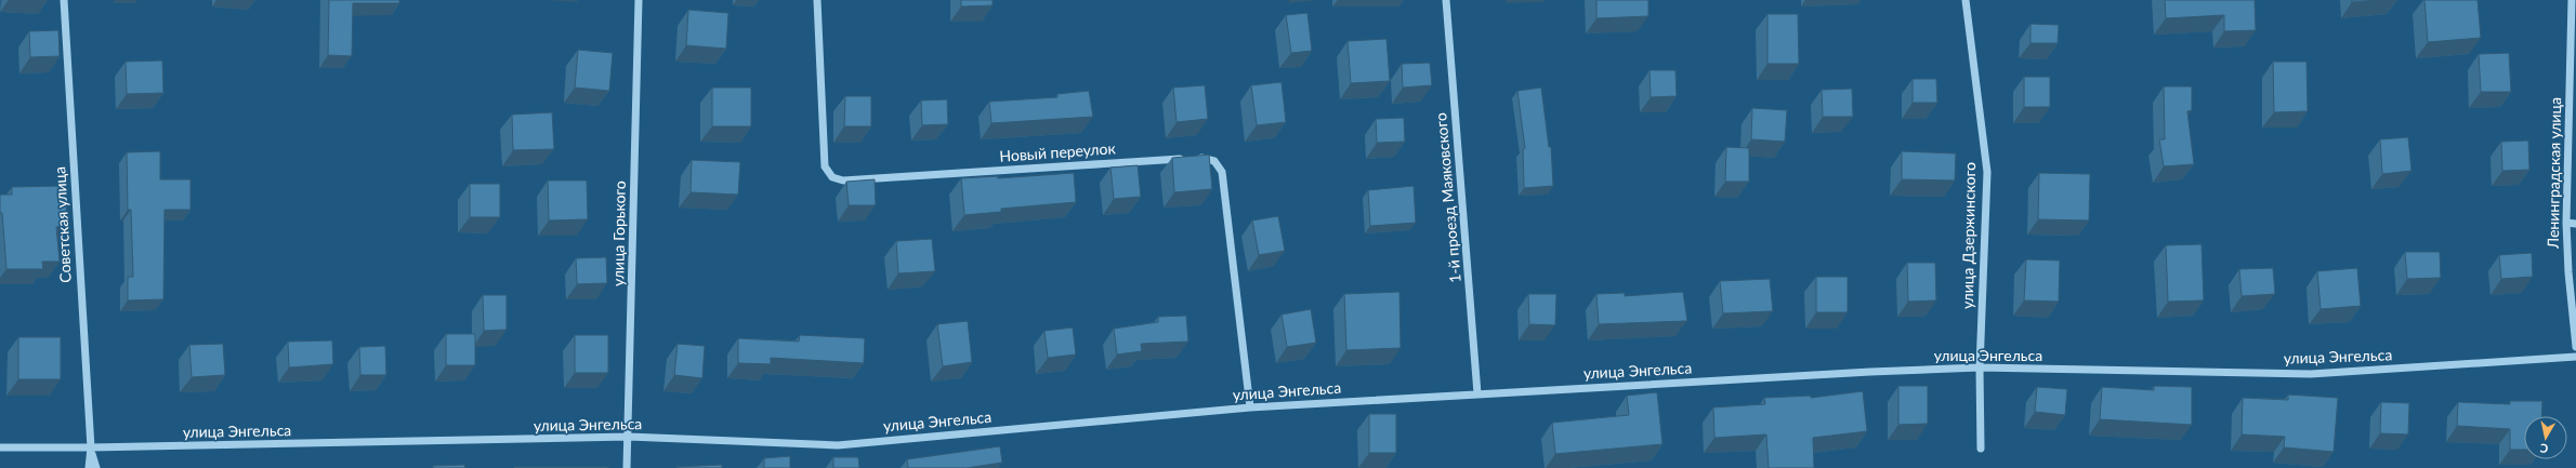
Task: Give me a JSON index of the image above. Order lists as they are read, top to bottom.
{
  "streets": {
    "street": [
      "Новый переулок",
      "Ленинградская улица",
      "1-й проезд Маяковского",
      "Советская улица",
      "улица Горького",
      "улица Дзержинского",
      "улица Энгельса"
    ]
  },
  "crossings": [
    ["1-й проезд Маяковского", "улица Энгельса"],
    ["Советская улица", "улица Энгельса"],
    ["улица Горького", "улица Энгельса"],
    ["улица Дзержинского", "улица Энгельса"]
  ],
  "north": "bottom"
}
